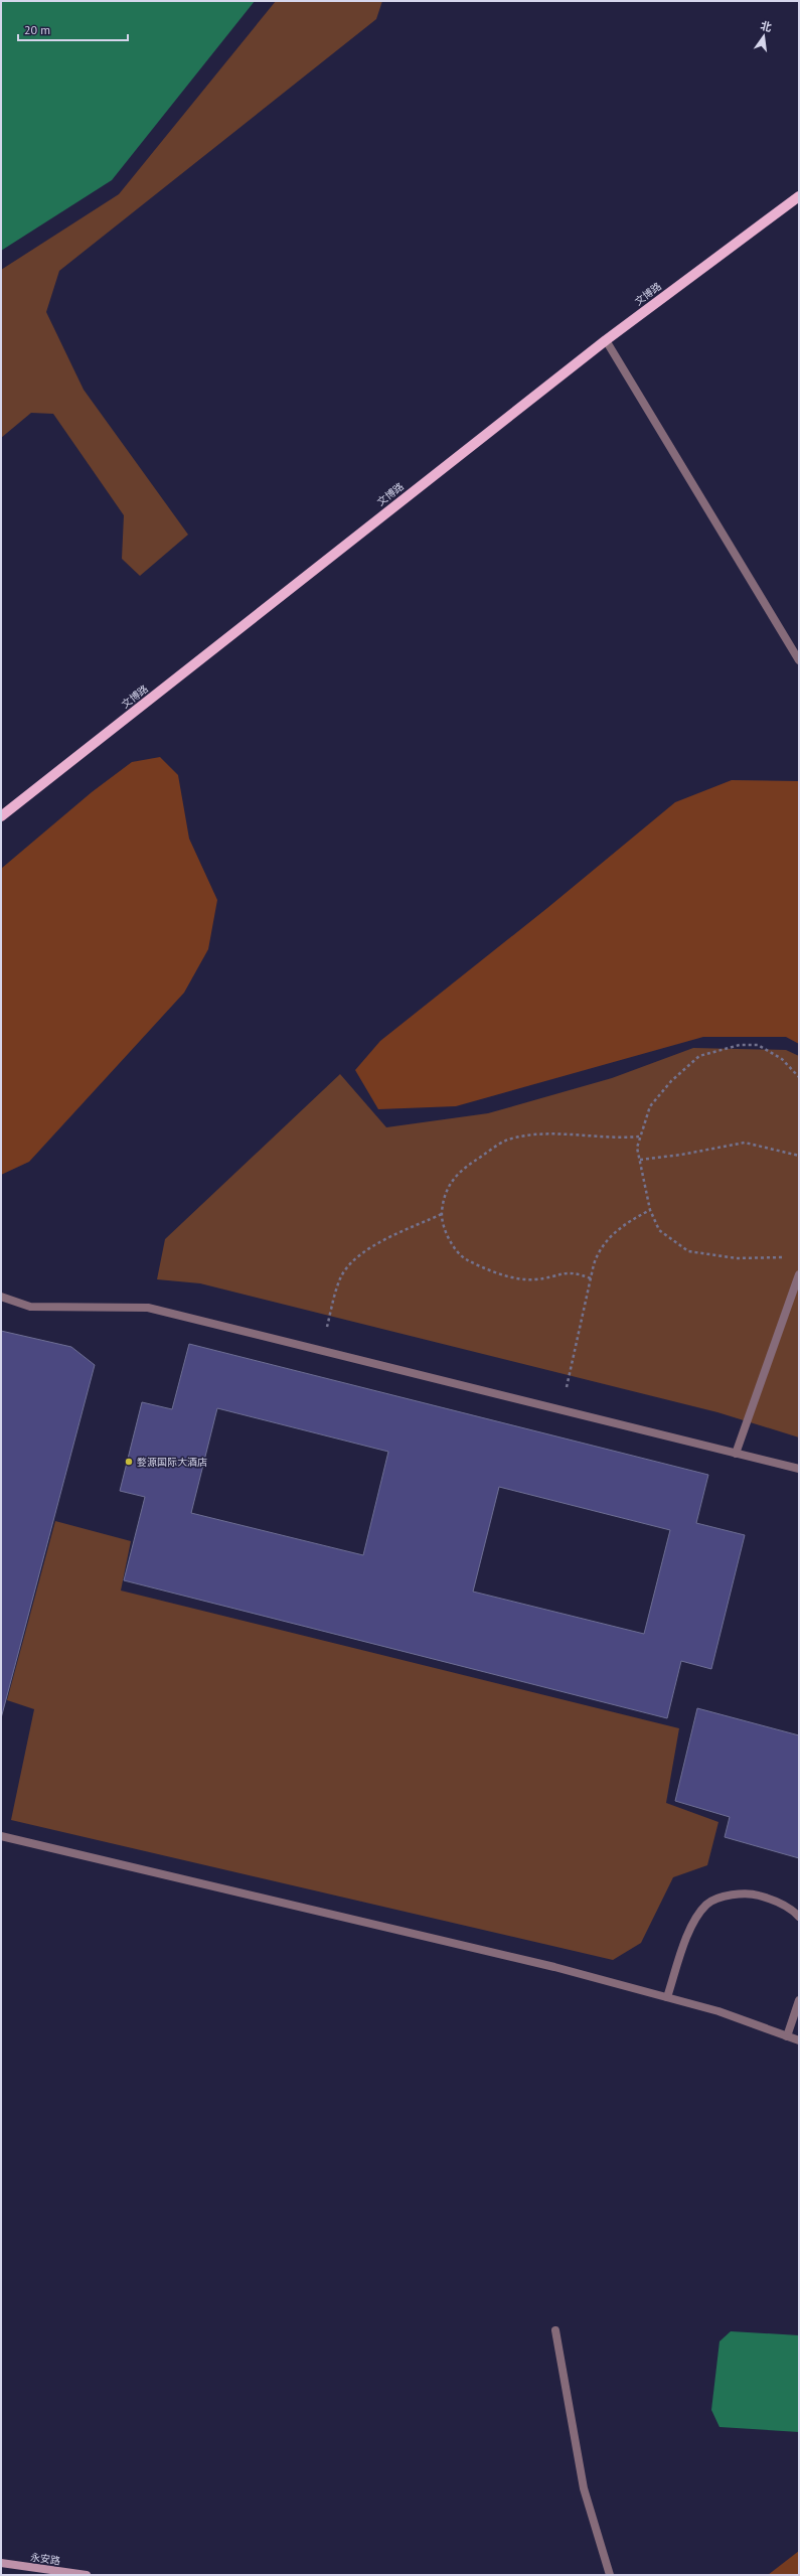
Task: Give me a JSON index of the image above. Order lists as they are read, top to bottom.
{
  "streets": {
    "main road": ["文博路"],
    "street": ["永安路"]
  },
  "places": ["婺源国际大酒店"],
  "scale_bar": "20 m",
  "north": "top"
}
